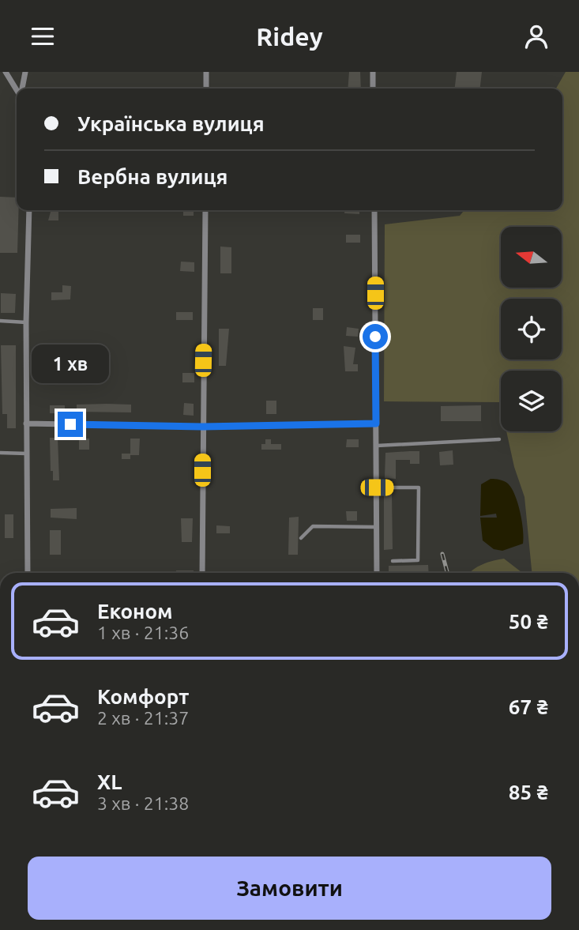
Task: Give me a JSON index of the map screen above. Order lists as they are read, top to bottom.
{
  "north": "left",
  "page": {
    "header": "Ridey",
    "banner": ["Українська вулиця", "Вербна вулиця"],
    "bubble": "1 хв",
    "list": [
      {
        "name": "Економ",
        "note": "1 хв · 21:36",
        "value": "50 ₴"
      },
      {
        "name": "Комфорт",
        "note": "2 хв · 21:37",
        "value": "67 ₴"
      },
      {
        "name": "XL",
        "note": "3 хв · 21:38",
        "value": "85 ₴"
      }
    ],
    "buttons": "Замовити"
  }
}
